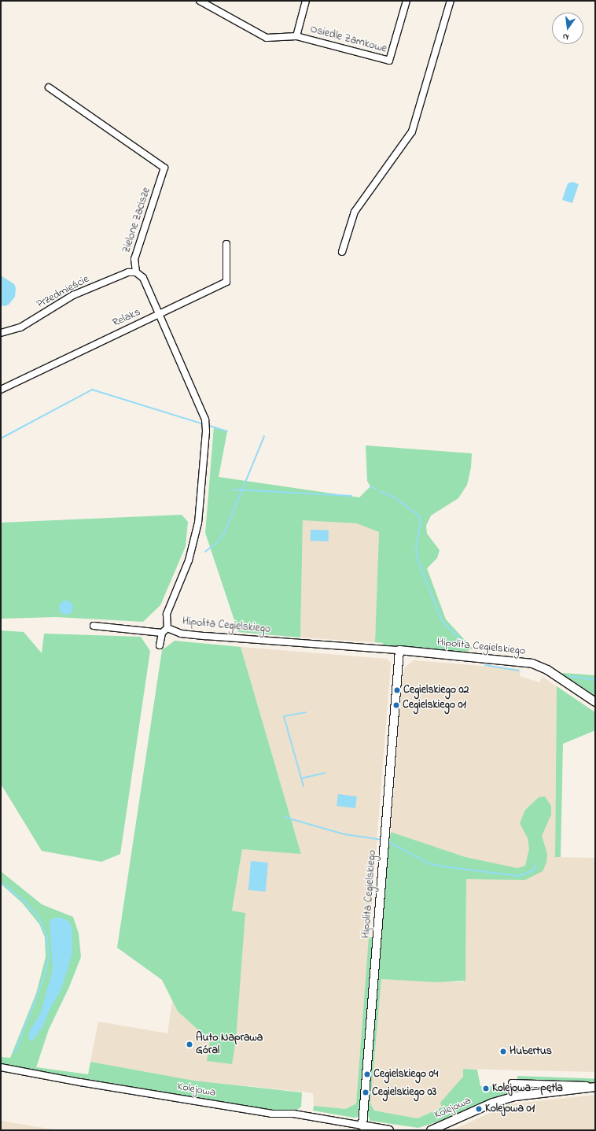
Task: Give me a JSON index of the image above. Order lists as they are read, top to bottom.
{
  "streets": {
    "street": [
      "Osiedle Zamkowe",
      "Zielone Zacisze",
      "Przedmieście",
      "Relaks",
      "Hipolita Cegielskiego",
      "Kolejowa"
    ]
  },
  "crossings": [
    ["Zielone Zacisze", "Przedmieście"],
    ["Relaks", "Hipolita Cegielskiego"],
    ["Hipolita Cegielskiego", "Kolejowa"]
  ],
  "places": [
    "Cegielskiego 02",
    "Cegielskiego 01",
    "Auto Naprawa Góral",
    "Hubertus",
    "Cegielskiego 04",
    "Kolejowa - pętla",
    "Cegielskiego 03",
    "Kolejowa 01"
  ],
  "north": "bottom"
}
